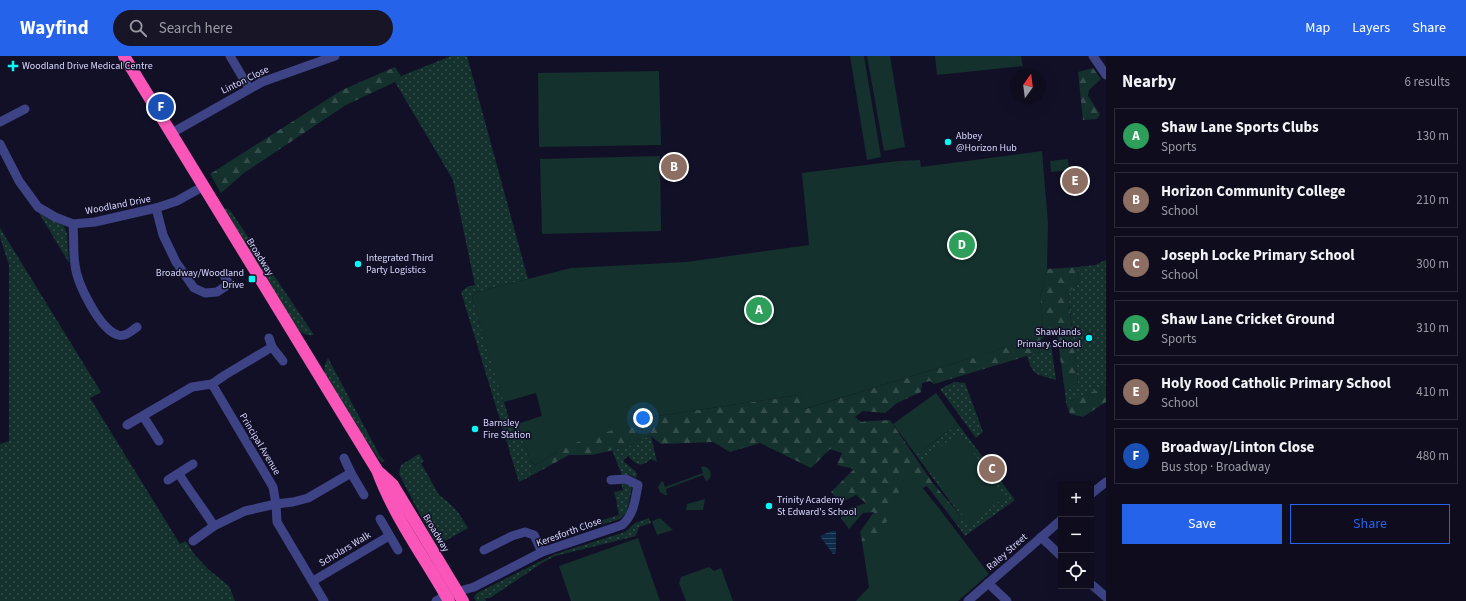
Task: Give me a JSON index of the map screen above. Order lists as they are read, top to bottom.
{
  "streets": {
    "highway": ["Broadway"],
    "street": [
      "Linton Close",
      "Woodland Drive",
      "Principal Avenue",
      "Keresforth Close",
      "Scholars Walk",
      "Raley Street"
    ]
  },
  "crossings": [
    ["Linton Close", "Broadway"],
    ["Woodland Drive", "Broadway"],
    ["Broadway", "Keresforth Close"],
    ["Principal Avenue", "Scholars Walk"]
  ],
  "places": {
    "health": ["Woodland Drive Medical Centre"],
    "other": [
      "Abbey @Horizon Hub",
      "Integrated Third Party Logistics",
      "Shawlands Primary School",
      "Barnsley Fire Station",
      "Trinity Academy St Edward's School"
    ],
    "transit": ["Broadway/Woodland Drive"]
  },
  "north": "top",
  "page": {
    "header": "Wayfind",
    "search": "Search here",
    "nav": ["Map", "Layers", "Share"],
    "heading": ["Nearby", "6 results"],
    "pins": [
      "F",
      "B",
      "E",
      "D",
      "A",
      "C"
    ],
    "list": [
      {
        "mark": "A",
        "name": "Shaw Lane Sports Clubs",
        "note": "Sports",
        "value": "130 m"
      },
      {
        "mark": "B",
        "name": "Horizon Community College",
        "note": "School",
        "value": "210 m"
      },
      {
        "mark": "C",
        "name": "Joseph Locke Primary School",
        "note": "School",
        "value": "300 m"
      },
      {
        "mark": "D",
        "name": "Shaw Lane Cricket Ground",
        "note": "Sports",
        "value": "310 m"
      },
      {
        "mark": "E",
        "name": "Holy Rood Catholic Primary School",
        "note": "School",
        "value": "410 m"
      },
      {
        "mark": "F",
        "name": "Broadway/Linton Close",
        "note": "Bus stop · Broadway",
        "value": "480 m"
      }
    ],
    "map_buttons": ["+", "−"],
    "buttons": ["Save", "Share"]
  }
}
